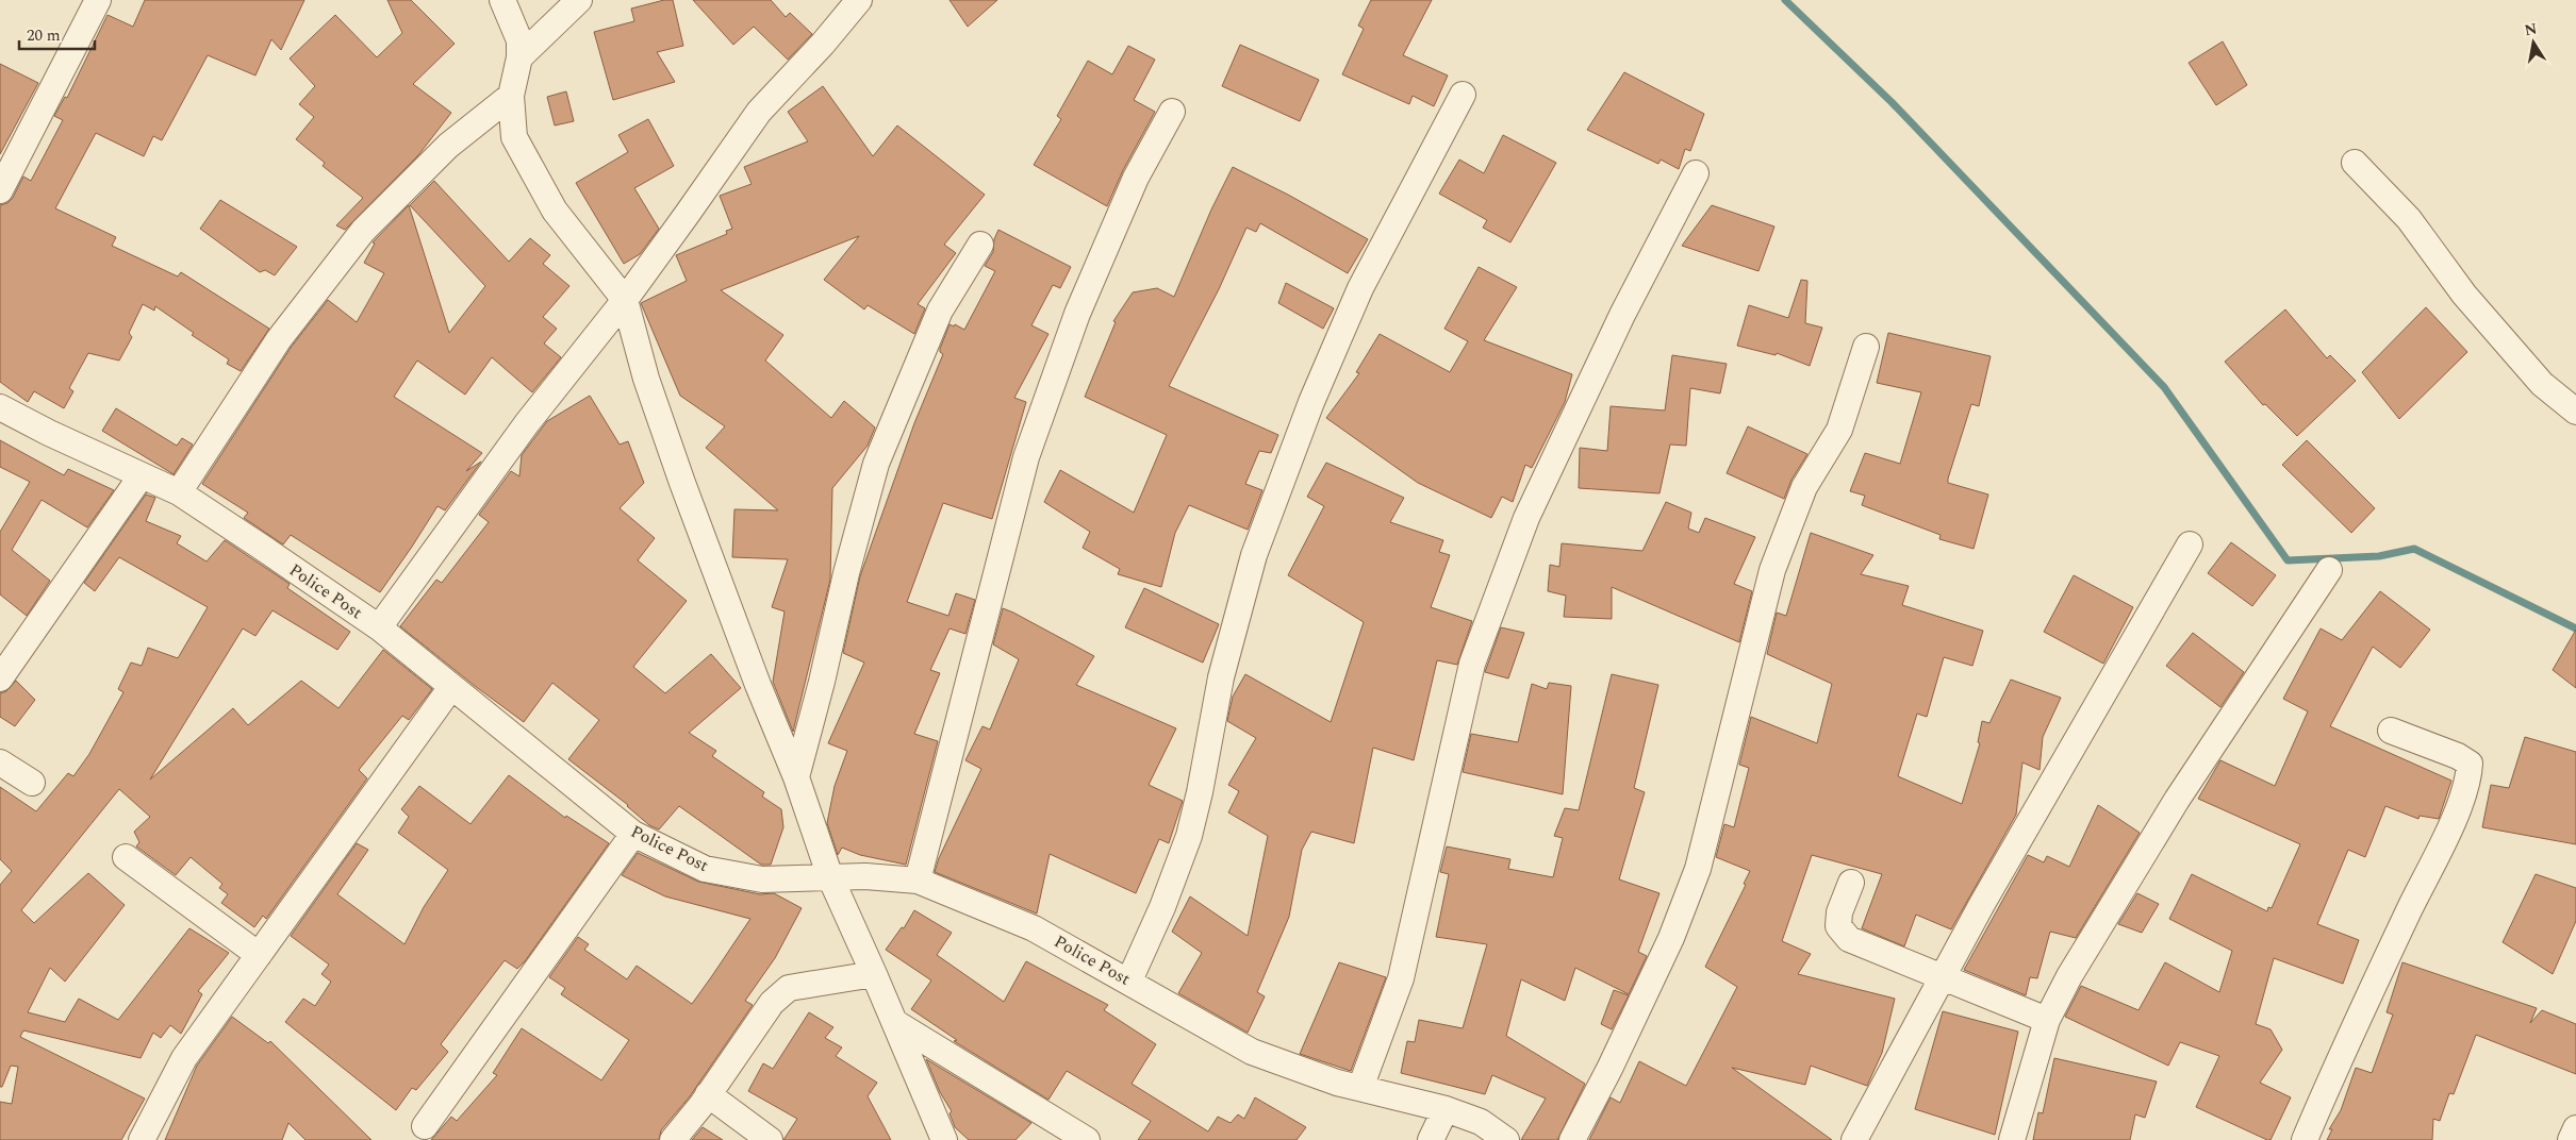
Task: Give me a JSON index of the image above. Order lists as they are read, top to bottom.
{
  "streets": {
    "street": ["Police Post"]
  },
  "scale_bar": "20 m",
  "north": "top"
}
